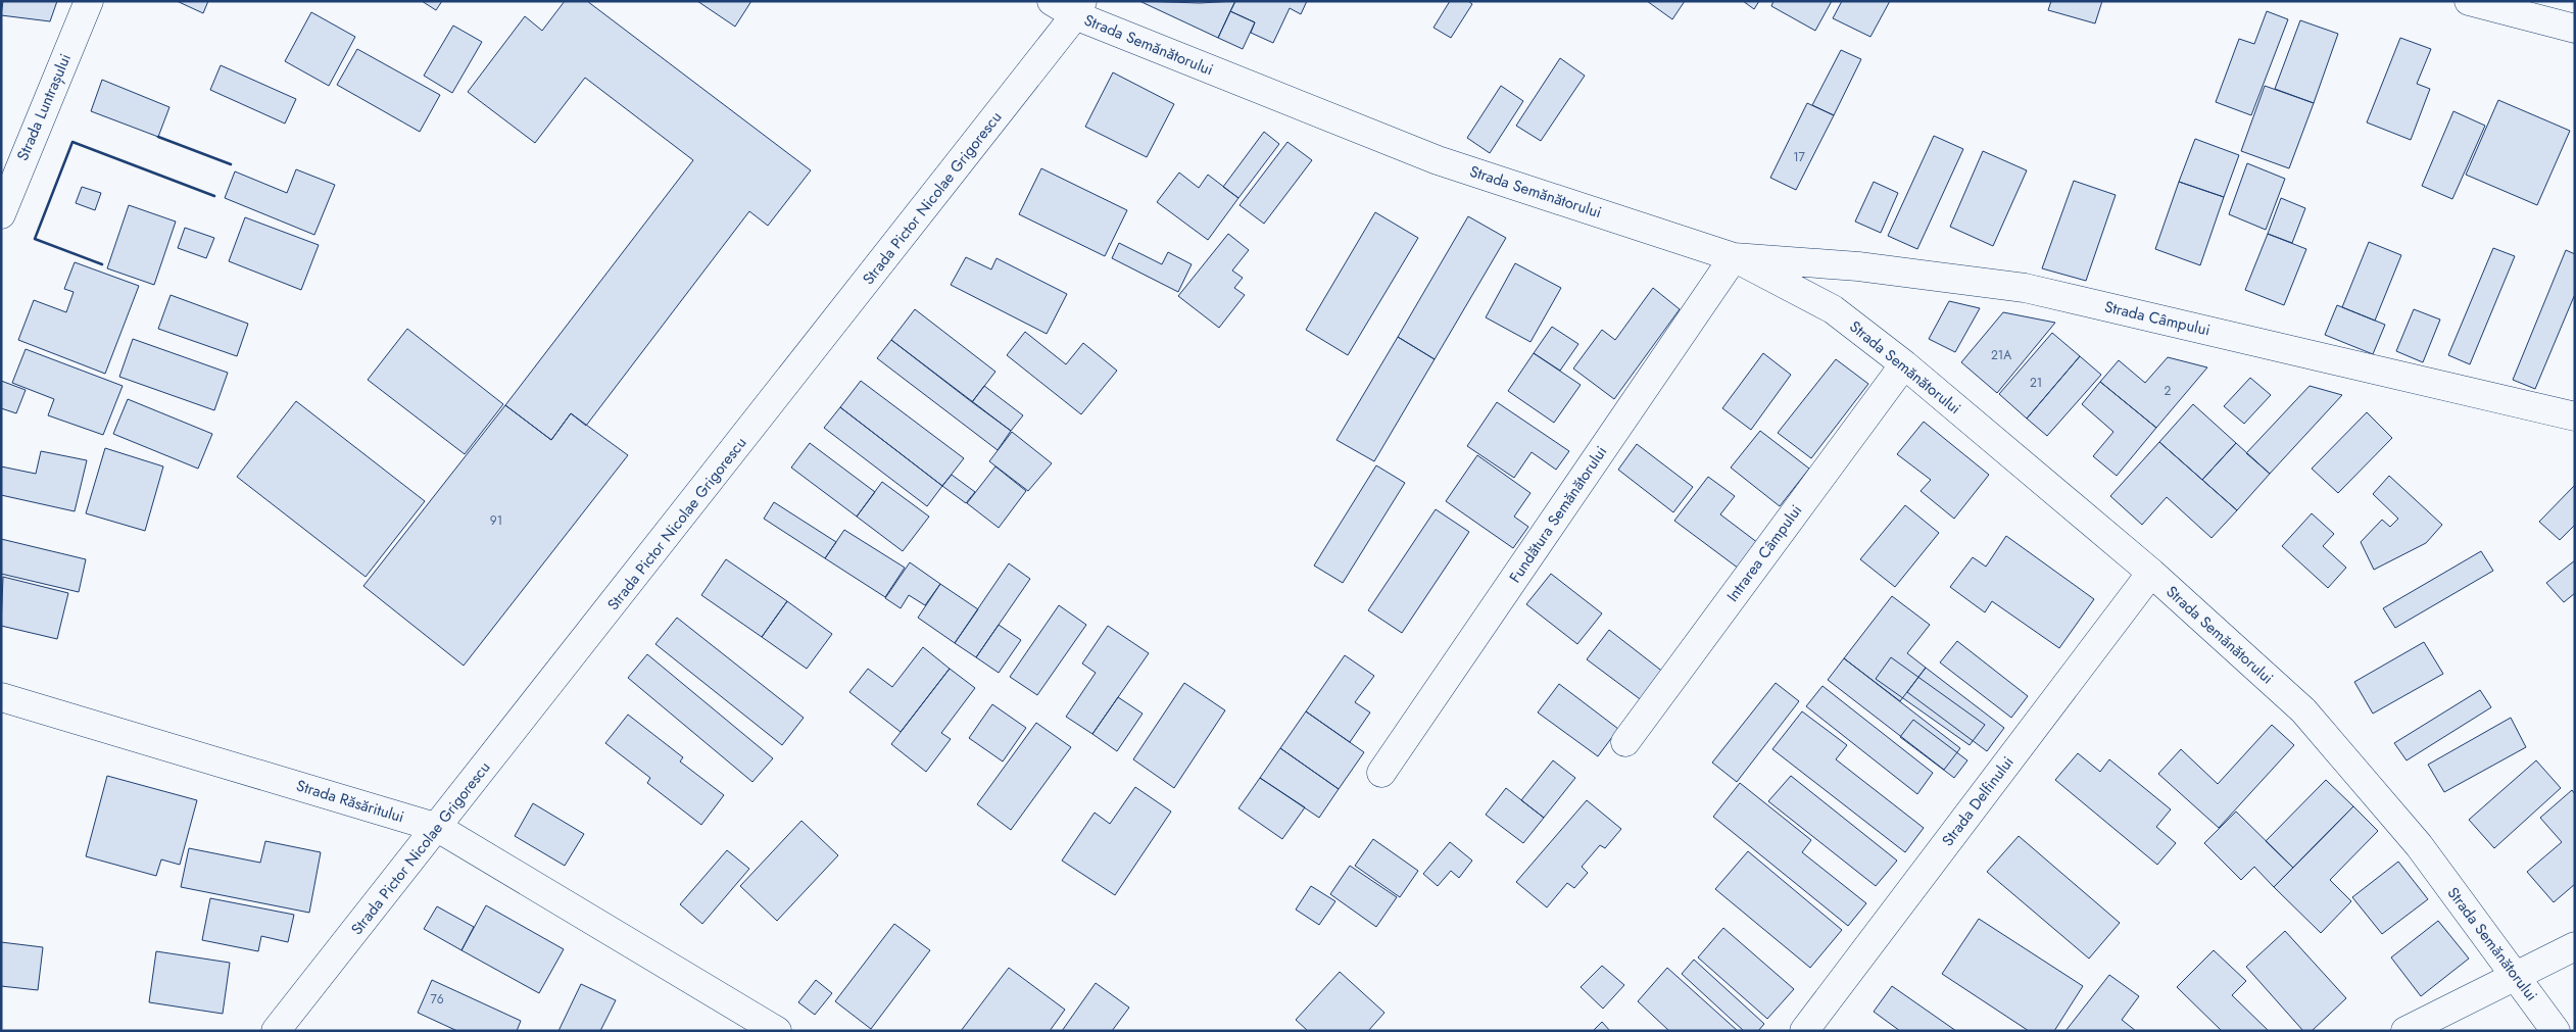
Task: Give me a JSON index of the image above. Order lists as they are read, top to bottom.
{
  "streets": {
    "street": [
      "Strada Semănătorului",
      "Strada Luntrașului",
      "Strada Pictor Nicolae Grigorescu",
      "Strada Câmpului",
      "Fundătura Semănătorului",
      "Intrarea Câmpului",
      "Strada Răsăritului",
      "Strada Delfinului"
    ]
  },
  "crossings": [
    ["Strada Semănătorului", "Strada Pictor Nicolae Grigorescu"],
    ["Strada Semănătorului", "Strada Câmpului"],
    ["Strada Semănătorului", "Fundătura Semănătorului"],
    ["Strada Semănătorului", "Intrarea Câmpului"],
    ["Strada Semănătorului", "Strada Delfinului"],
    ["Strada Pictor Nicolae Grigorescu", "Strada Răsăritului"],
    ["Strada Câmpului", "Fundătura Semănătorului"]
  ],
  "house_numbers": [
    "17",
    "21A",
    "21",
    "2",
    "91",
    "76"
  ]
}
